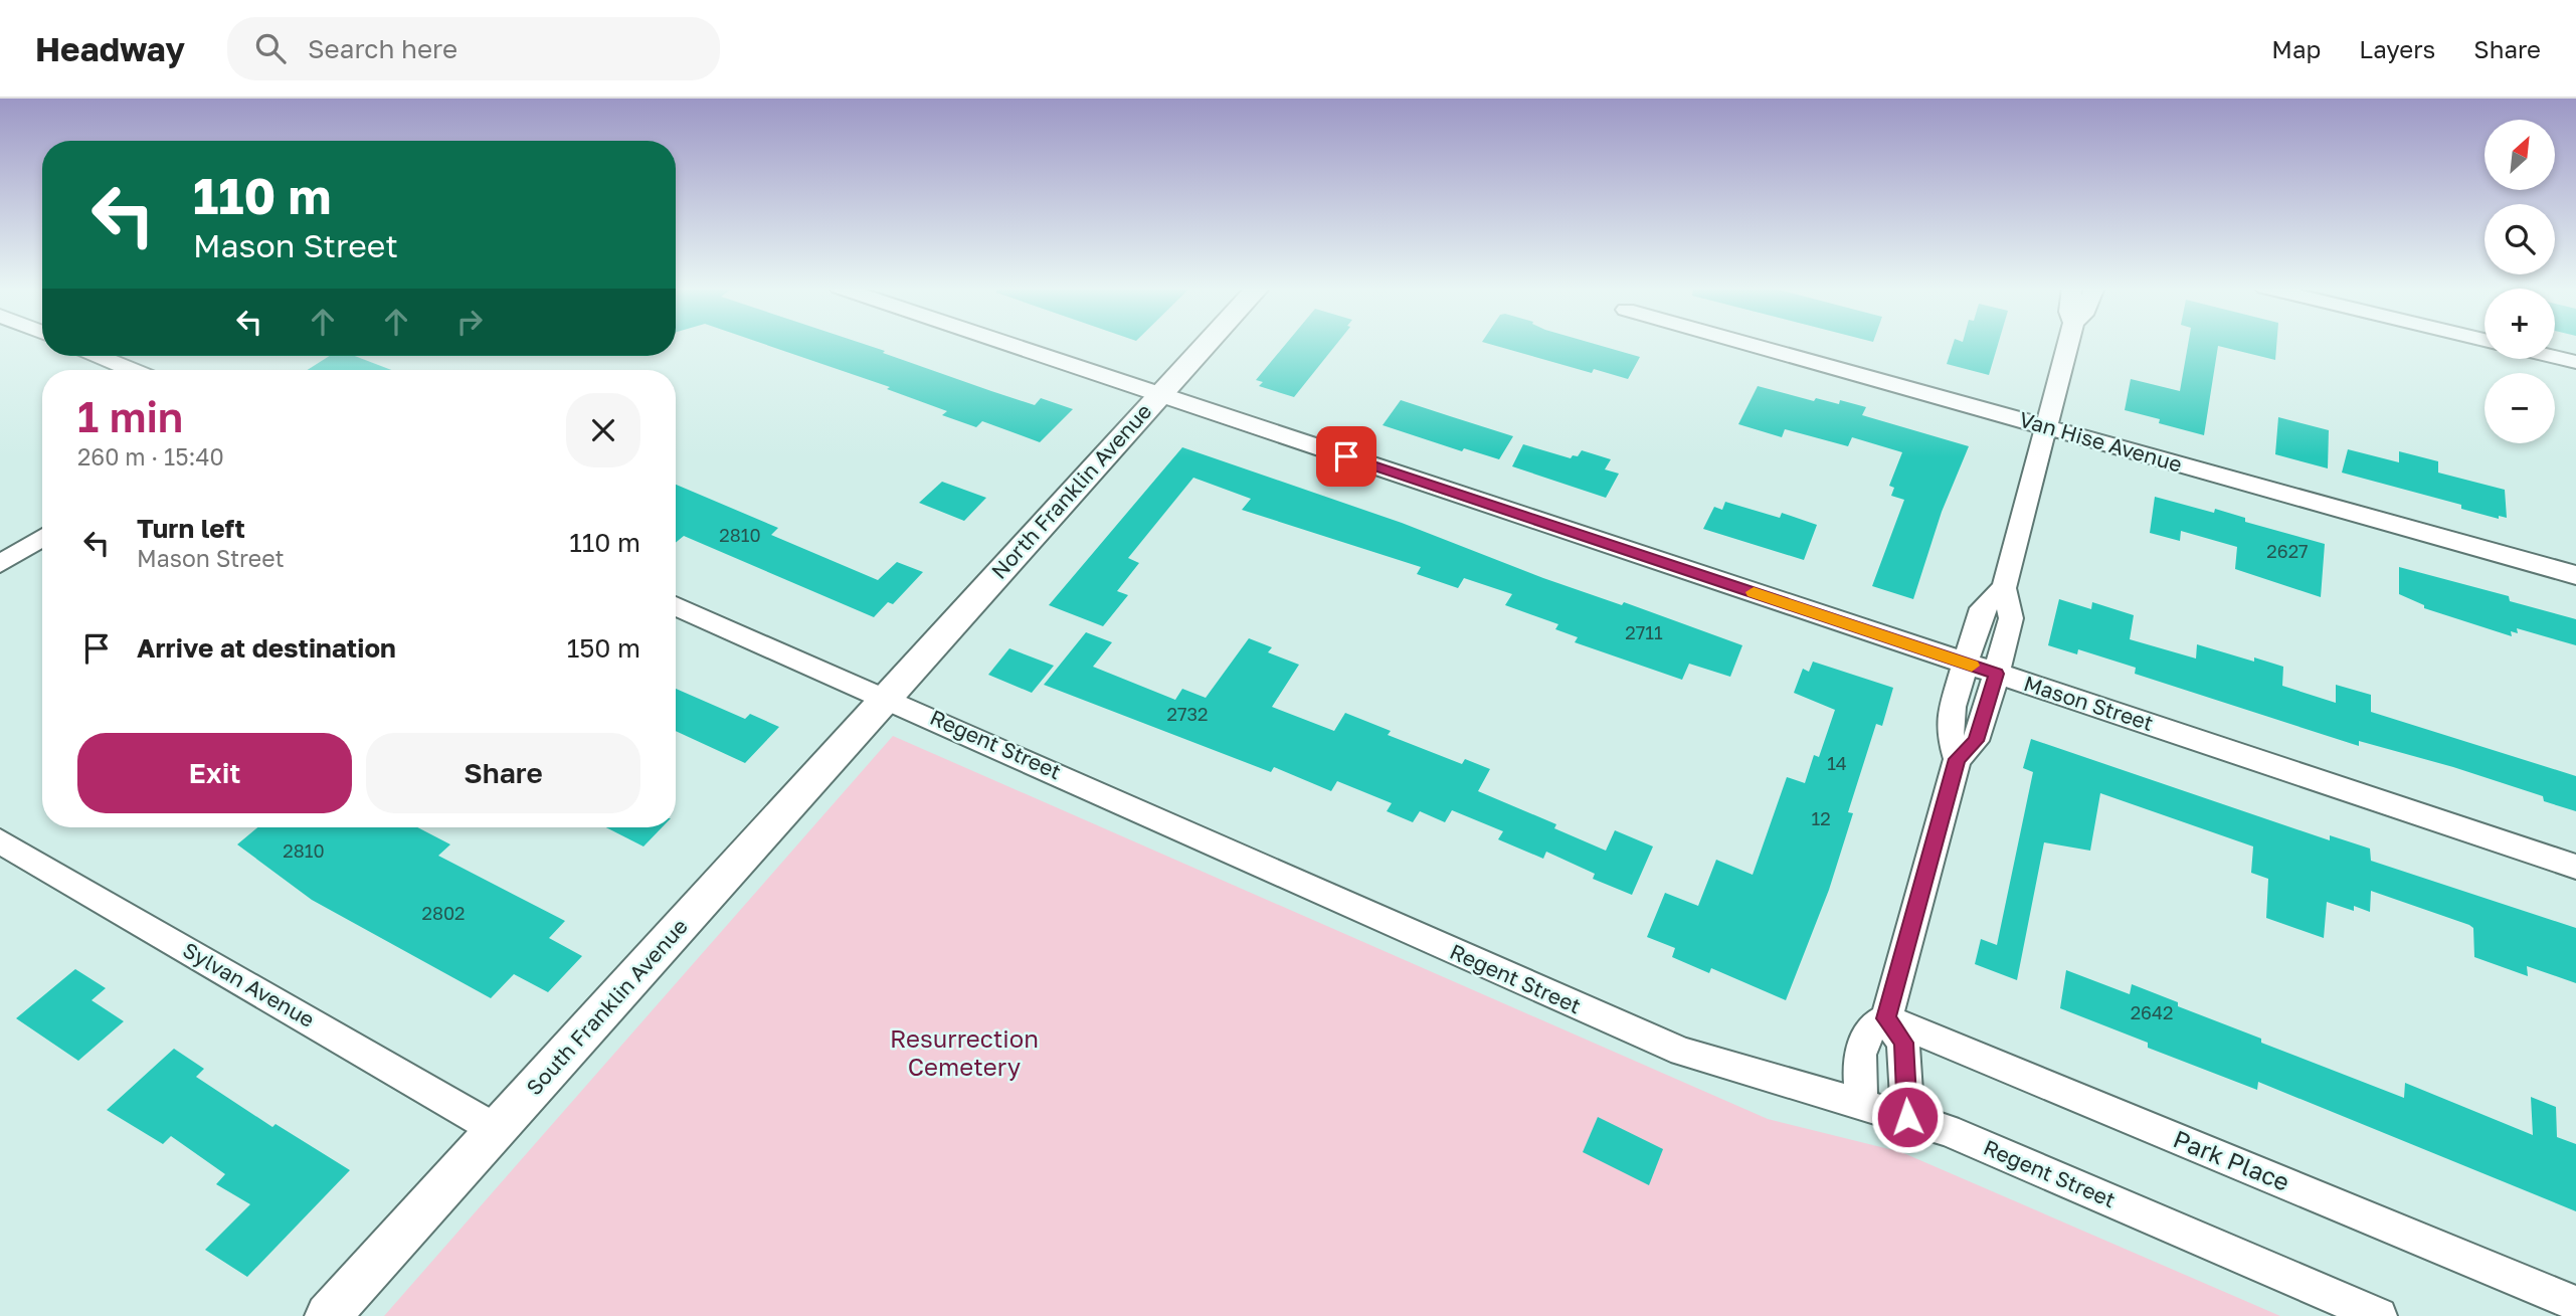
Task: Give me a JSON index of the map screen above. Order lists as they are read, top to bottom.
{
  "streets": {
    "street": [
      "Van Hise Avenue",
      "North Franklin Avenue",
      "Mason Street",
      "Regent Street",
      "Sylvan Avenue",
      "South Franklin Avenue",
      "Park Place"
    ]
  },
  "crossings": [
    ["North Franklin Avenue", "Mason Street"],
    ["North Franklin Avenue", "Regent Street"],
    ["North Franklin Avenue", "South Franklin Avenue"],
    ["Regent Street", "South Franklin Avenue"],
    ["Sylvan Avenue", "South Franklin Avenue"]
  ],
  "parks": ["Resurrection Cemetery"],
  "house_numbers": [
    "2810",
    "2627",
    "2711",
    "2732",
    "14",
    "12",
    "2810",
    "2802",
    "2642"
  ],
  "north": "top right",
  "page": {
    "header": "Headway",
    "search": "Search here",
    "nav": ["Map", "Layers", "Share"],
    "map_buttons": ["+", "−"],
    "turn": ["110 m", "Mason Street"],
    "heading": ["1 min", "260 m · 15:40"],
    "list": [
      {
        "name": "Turn left",
        "note": "Mason Street",
        "value": "110 m"
      },
      {
        "name": "Arrive at destination",
        "value": "150 m"
      }
    ],
    "buttons": ["Exit", "Share"]
  }
}
